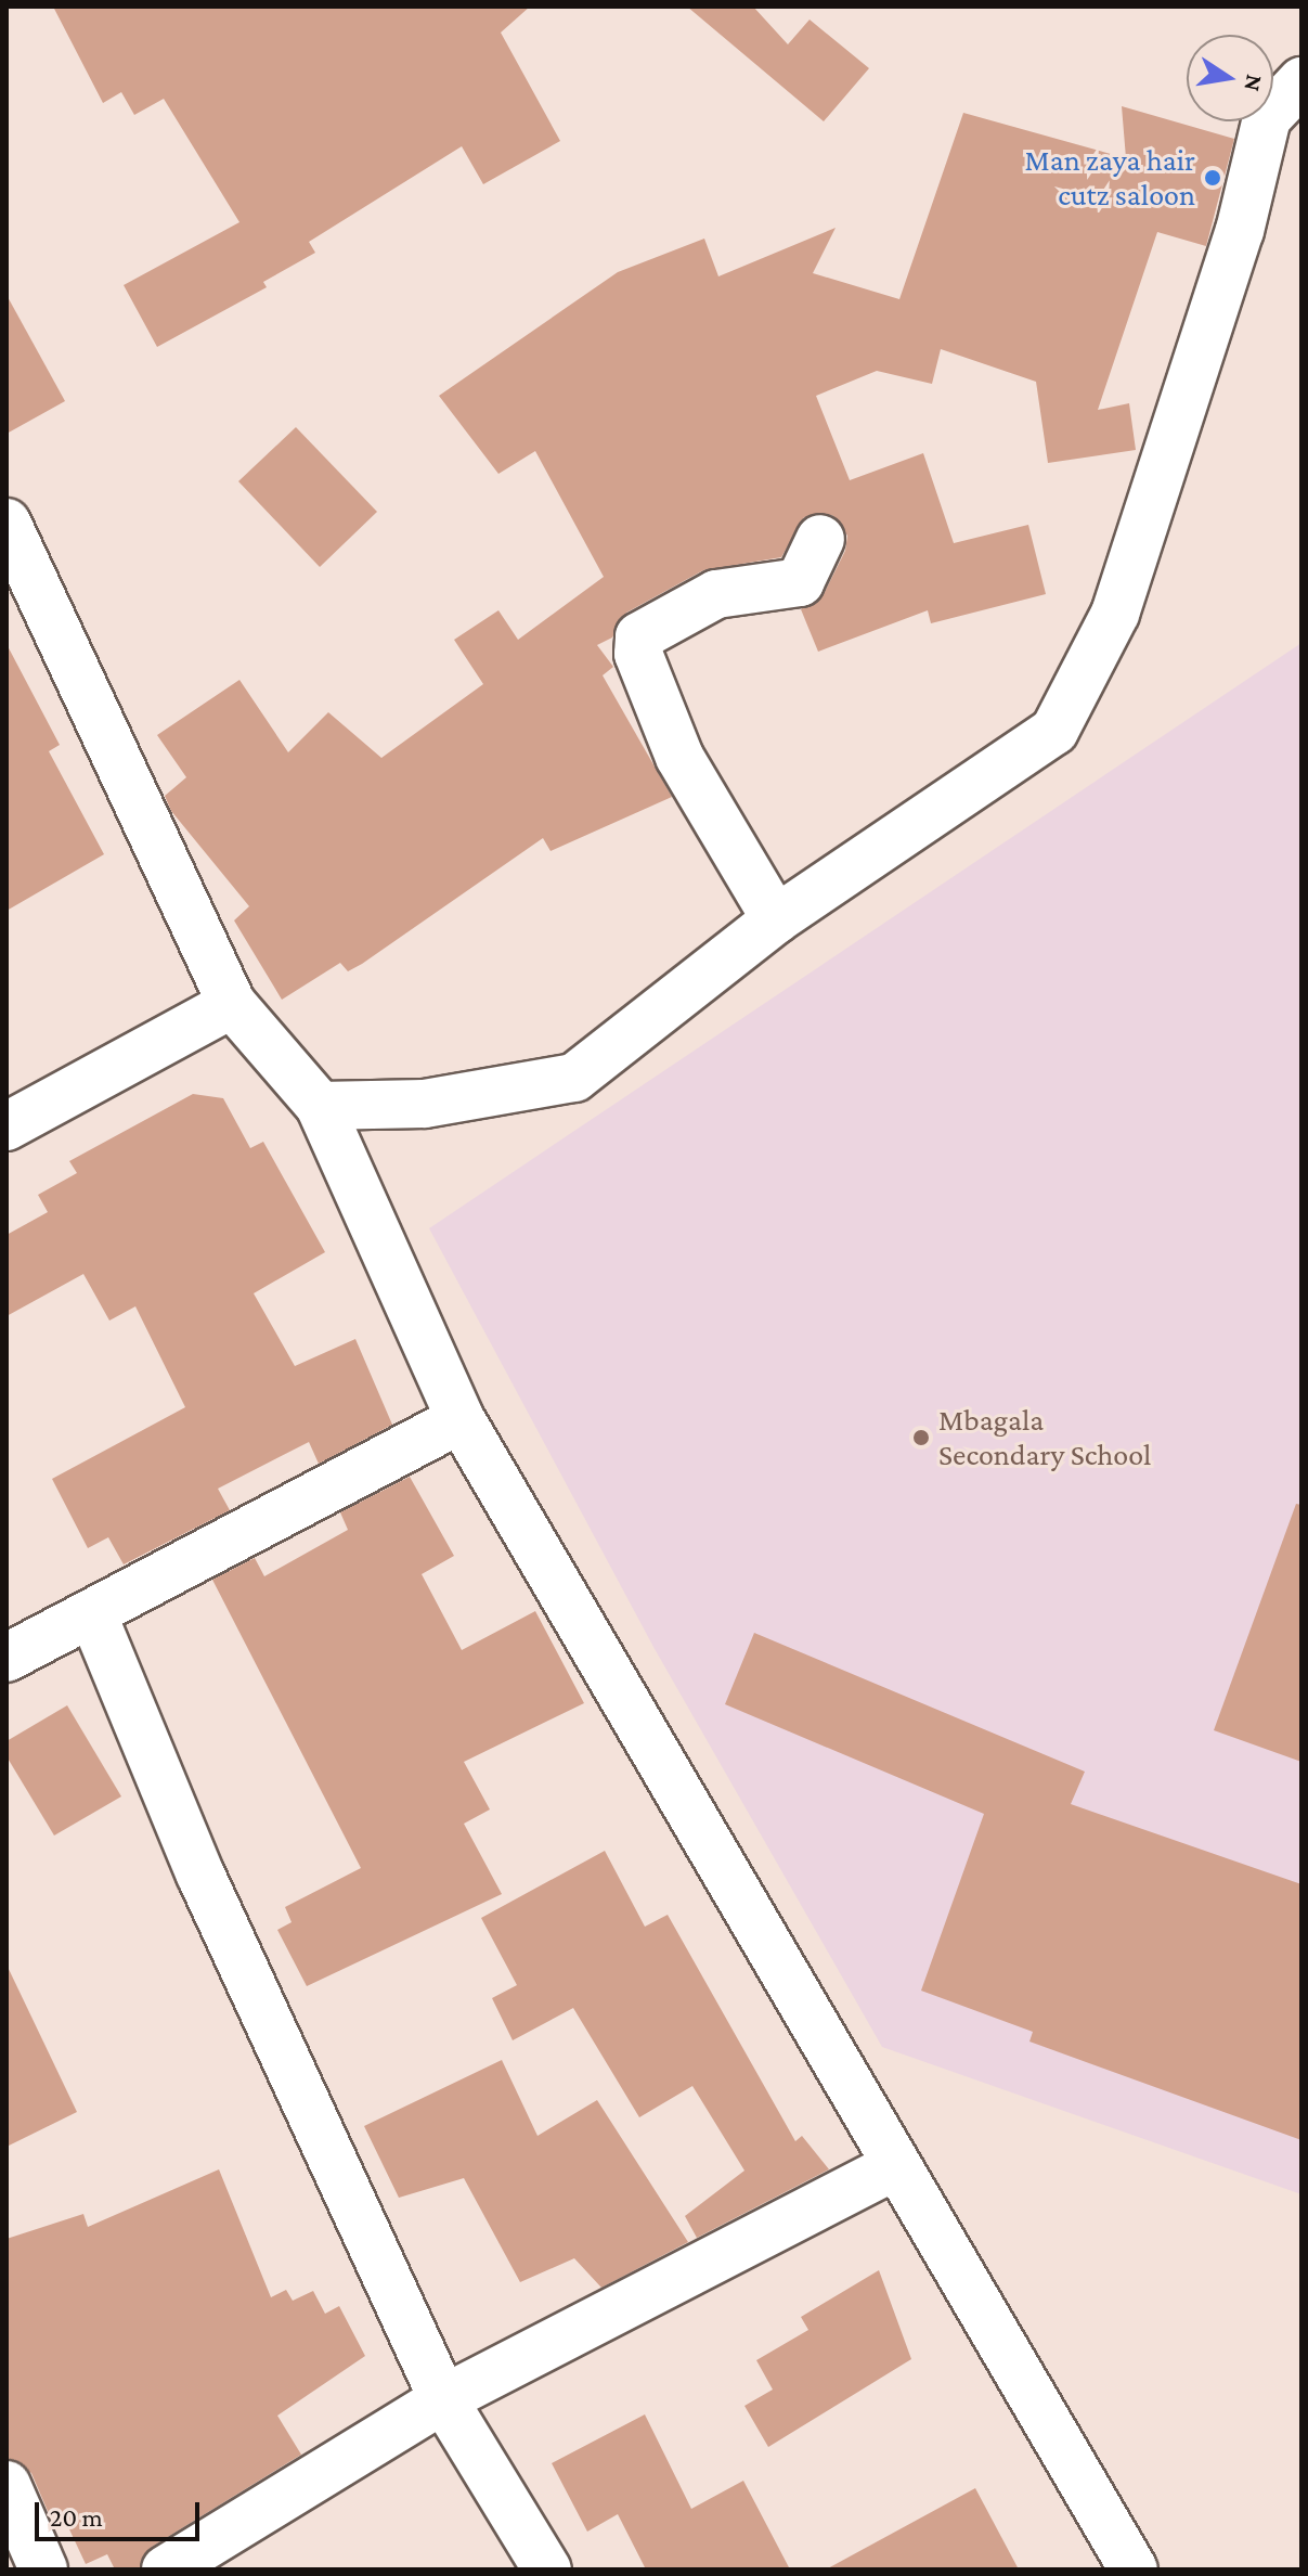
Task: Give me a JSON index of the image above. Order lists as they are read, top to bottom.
{
  "places": ["Man zaya hair cutz saloon", "Mbagala Secondary School"],
  "scale_bar": "20 m",
  "north": "right"
}
